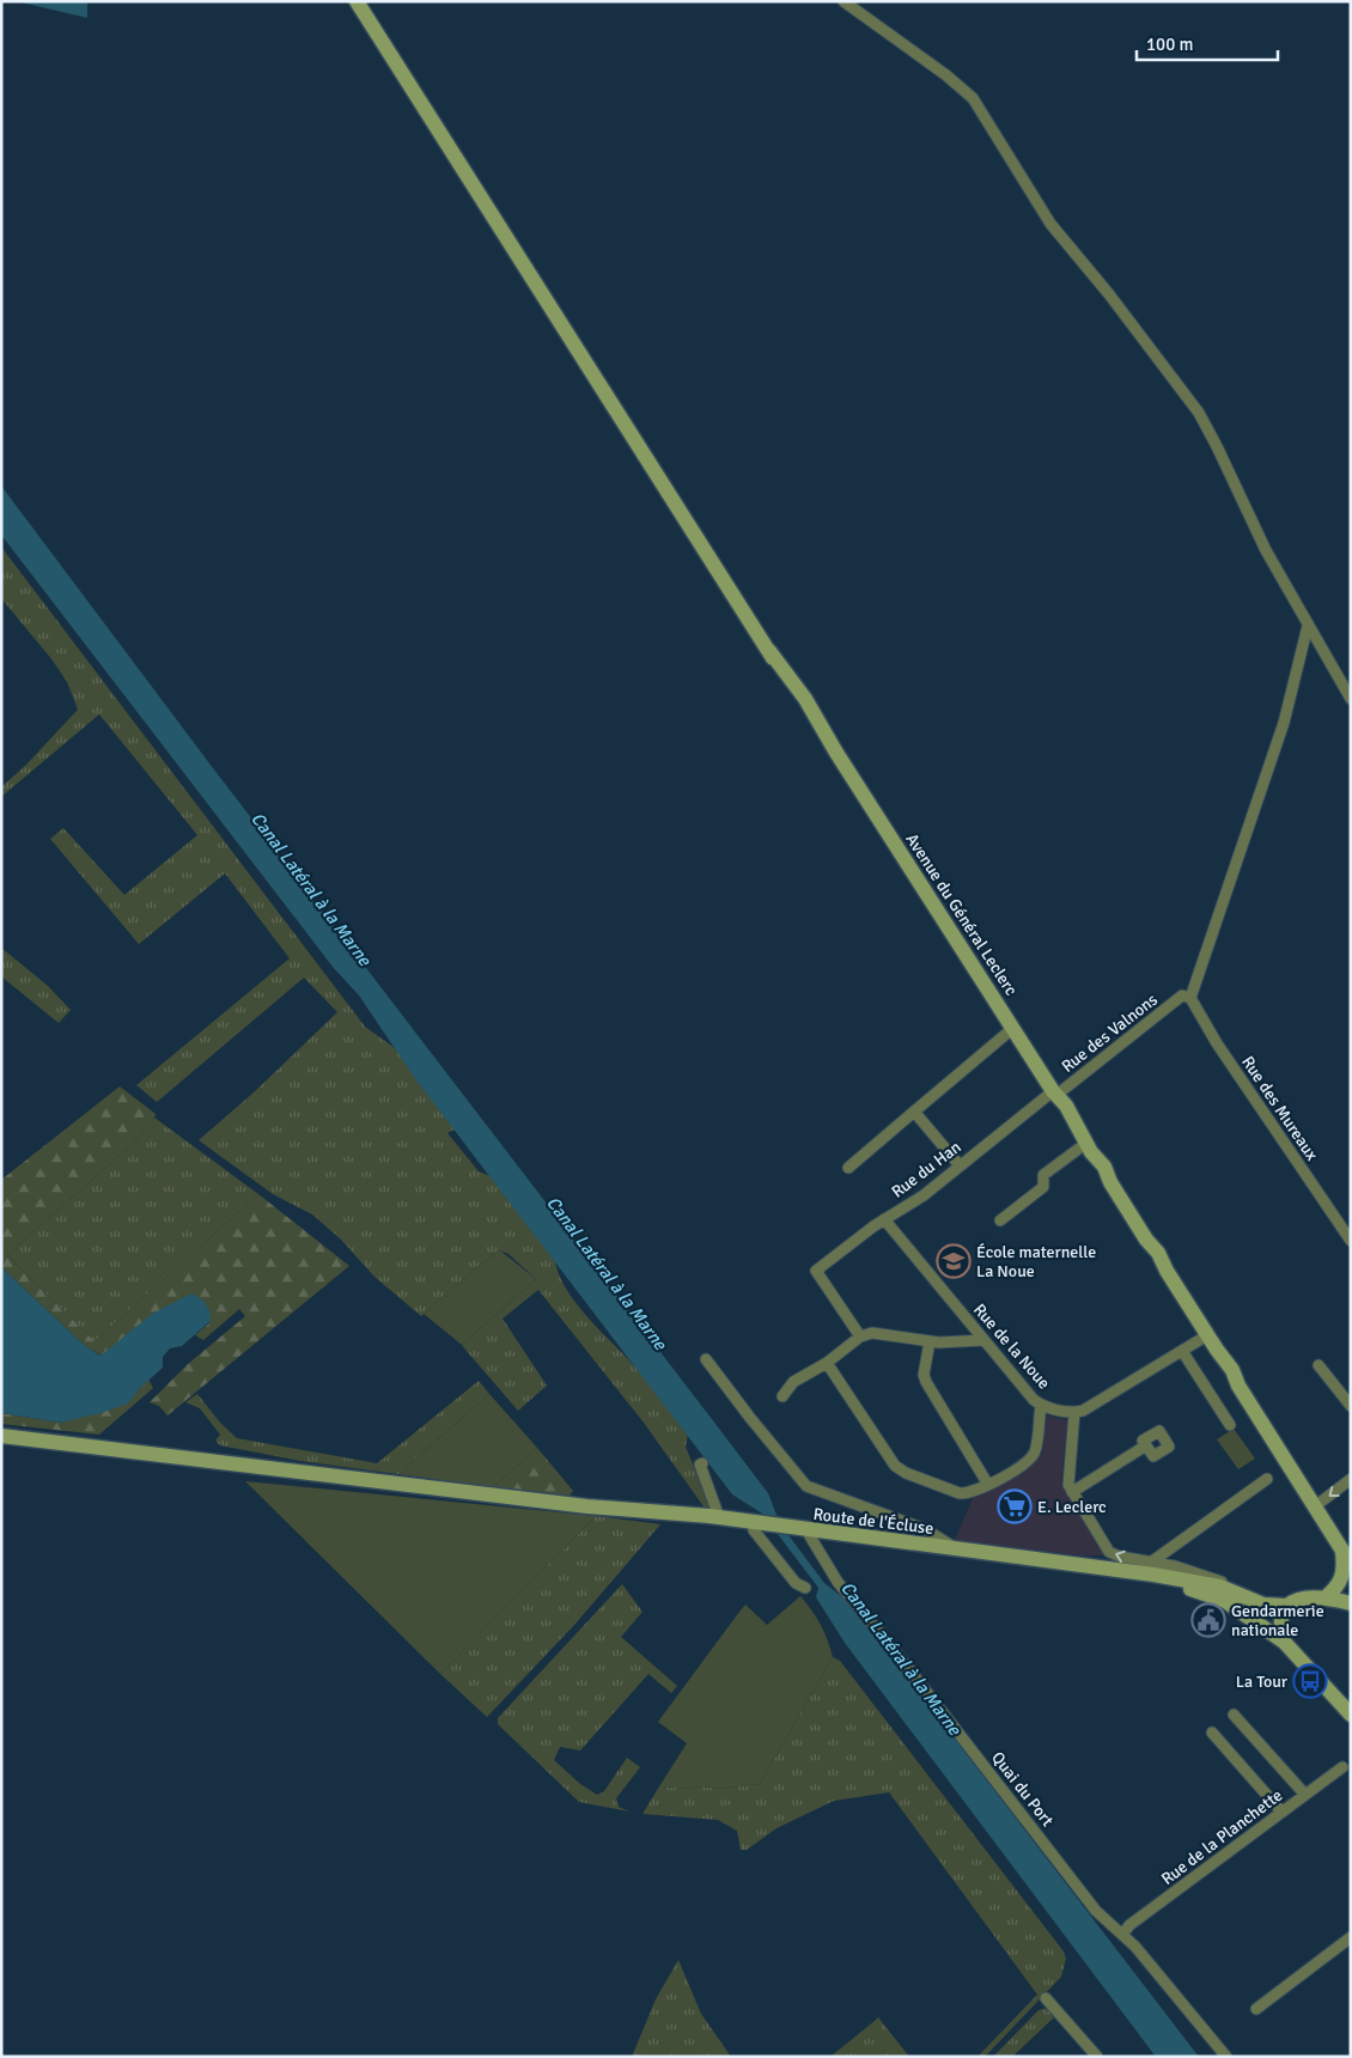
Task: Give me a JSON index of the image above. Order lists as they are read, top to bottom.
{
  "streets": {
    "main road": ["Avenue du Général Leclerc", "Route de l'Écluse"],
    "street": [
      "Rue des Valnons",
      "Rue des Mureaux",
      "Rue du Han",
      "Rue de la Noue",
      "Quai du Port",
      "Rue de la Planchette"
    ]
  },
  "crossings": [
    ["Avenue du Général Leclerc", "Rue des Valnons"],
    ["Avenue du Général Leclerc", "Rue du Han"],
    ["Rue des Valnons", "Rue des Mureaux"],
    ["Rue des Valnons", "Rue du Han"],
    ["Rue du Han", "Rue de la Noue"],
    ["Route de l'Écluse", "Quai du Port"],
    ["Quai du Port", "Rue de la Planchette"]
  ],
  "water": ["Canal Latéral à la Marne"],
  "places": {
    "school or university": ["École maternelle La Noue"],
    "supermarket": ["E. Leclerc"],
    "public building": ["Gendarmerie nationale"],
    "bus stop": ["La Tour"]
  },
  "scale_bar": "100 m"
}
